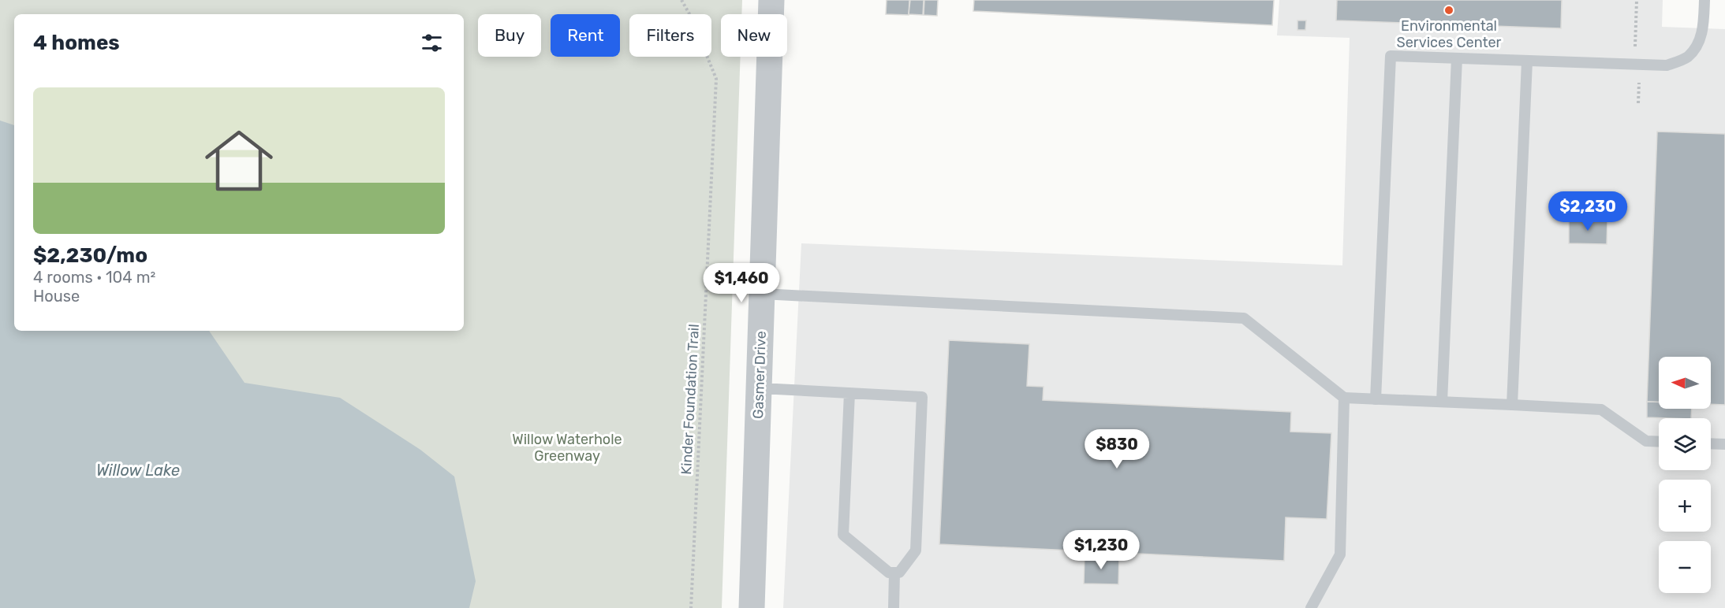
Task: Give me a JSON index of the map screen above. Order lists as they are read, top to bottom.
{
  "streets": {
    "street": ["Gasmer Drive"],
    "path": ["Kinder Foundation Trail"]
  },
  "water": ["Willow Lake"],
  "parks": ["Willow Waterhole Greenway"],
  "places": ["Environmental Services Center"],
  "north": "left",
  "page": {
    "chip": [
      "Buy",
      "Rent",
      "Filters",
      "New"
    ],
    "heading": "4 homes",
    "list": [
      {
        "name": "$2,230/mo",
        "note": "4 rooms · 104 m² · House"
      }
    ],
    "price": [
      "$2,230",
      "$1,460",
      "$830",
      "$1,230"
    ],
    "map_buttons": ["+", "−"]
  }
}
